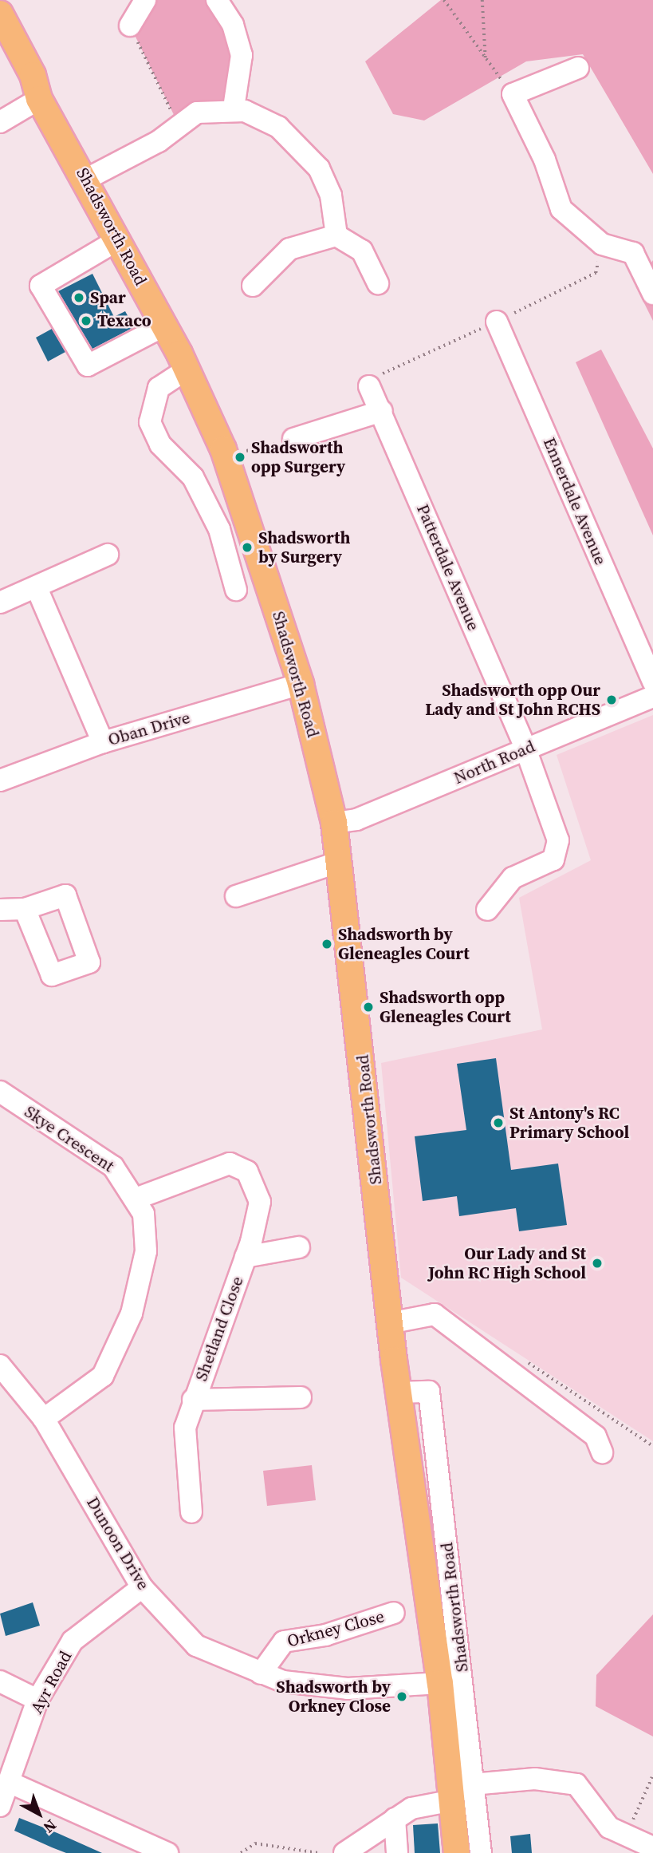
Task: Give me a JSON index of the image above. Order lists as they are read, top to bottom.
{
  "streets": {
    "main road": ["Shadsworth Road"],
    "street": [
      "Ennerdale Avenue",
      "Patterdale Avenue",
      "Oban Drive",
      "North Road",
      "Skye Crescent",
      "Shetland Close",
      "Dunoon Drive",
      "Orkney Close",
      "Ayr Road"
    ]
  },
  "crossings": [
    ["Shadsworth Road", "Oban Drive"],
    ["Shadsworth Road", "North Road"],
    ["Shadsworth Road", "Dunoon Drive"],
    ["Patterdale Avenue", "North Road"],
    ["Skye Crescent", "Shetland Close"],
    ["Dunoon Drive", "Orkney Close"],
    ["Dunoon Drive", "Ayr Road"]
  ],
  "places": [
    "Spar",
    "Texaco",
    "Shadsworth opp Surgery",
    "Shadsworth by Surgery",
    "Shadsworth opp Our Lady and St John RCHS",
    "Shadsworth by Gleneagles Court",
    "Shadsworth opp Gleneagles Court",
    "St Antony's RC Primary School",
    "Our Lady and St John RC High School",
    "Shadsworth by Orkney Close"
  ],
  "north": "bottom right"
}
